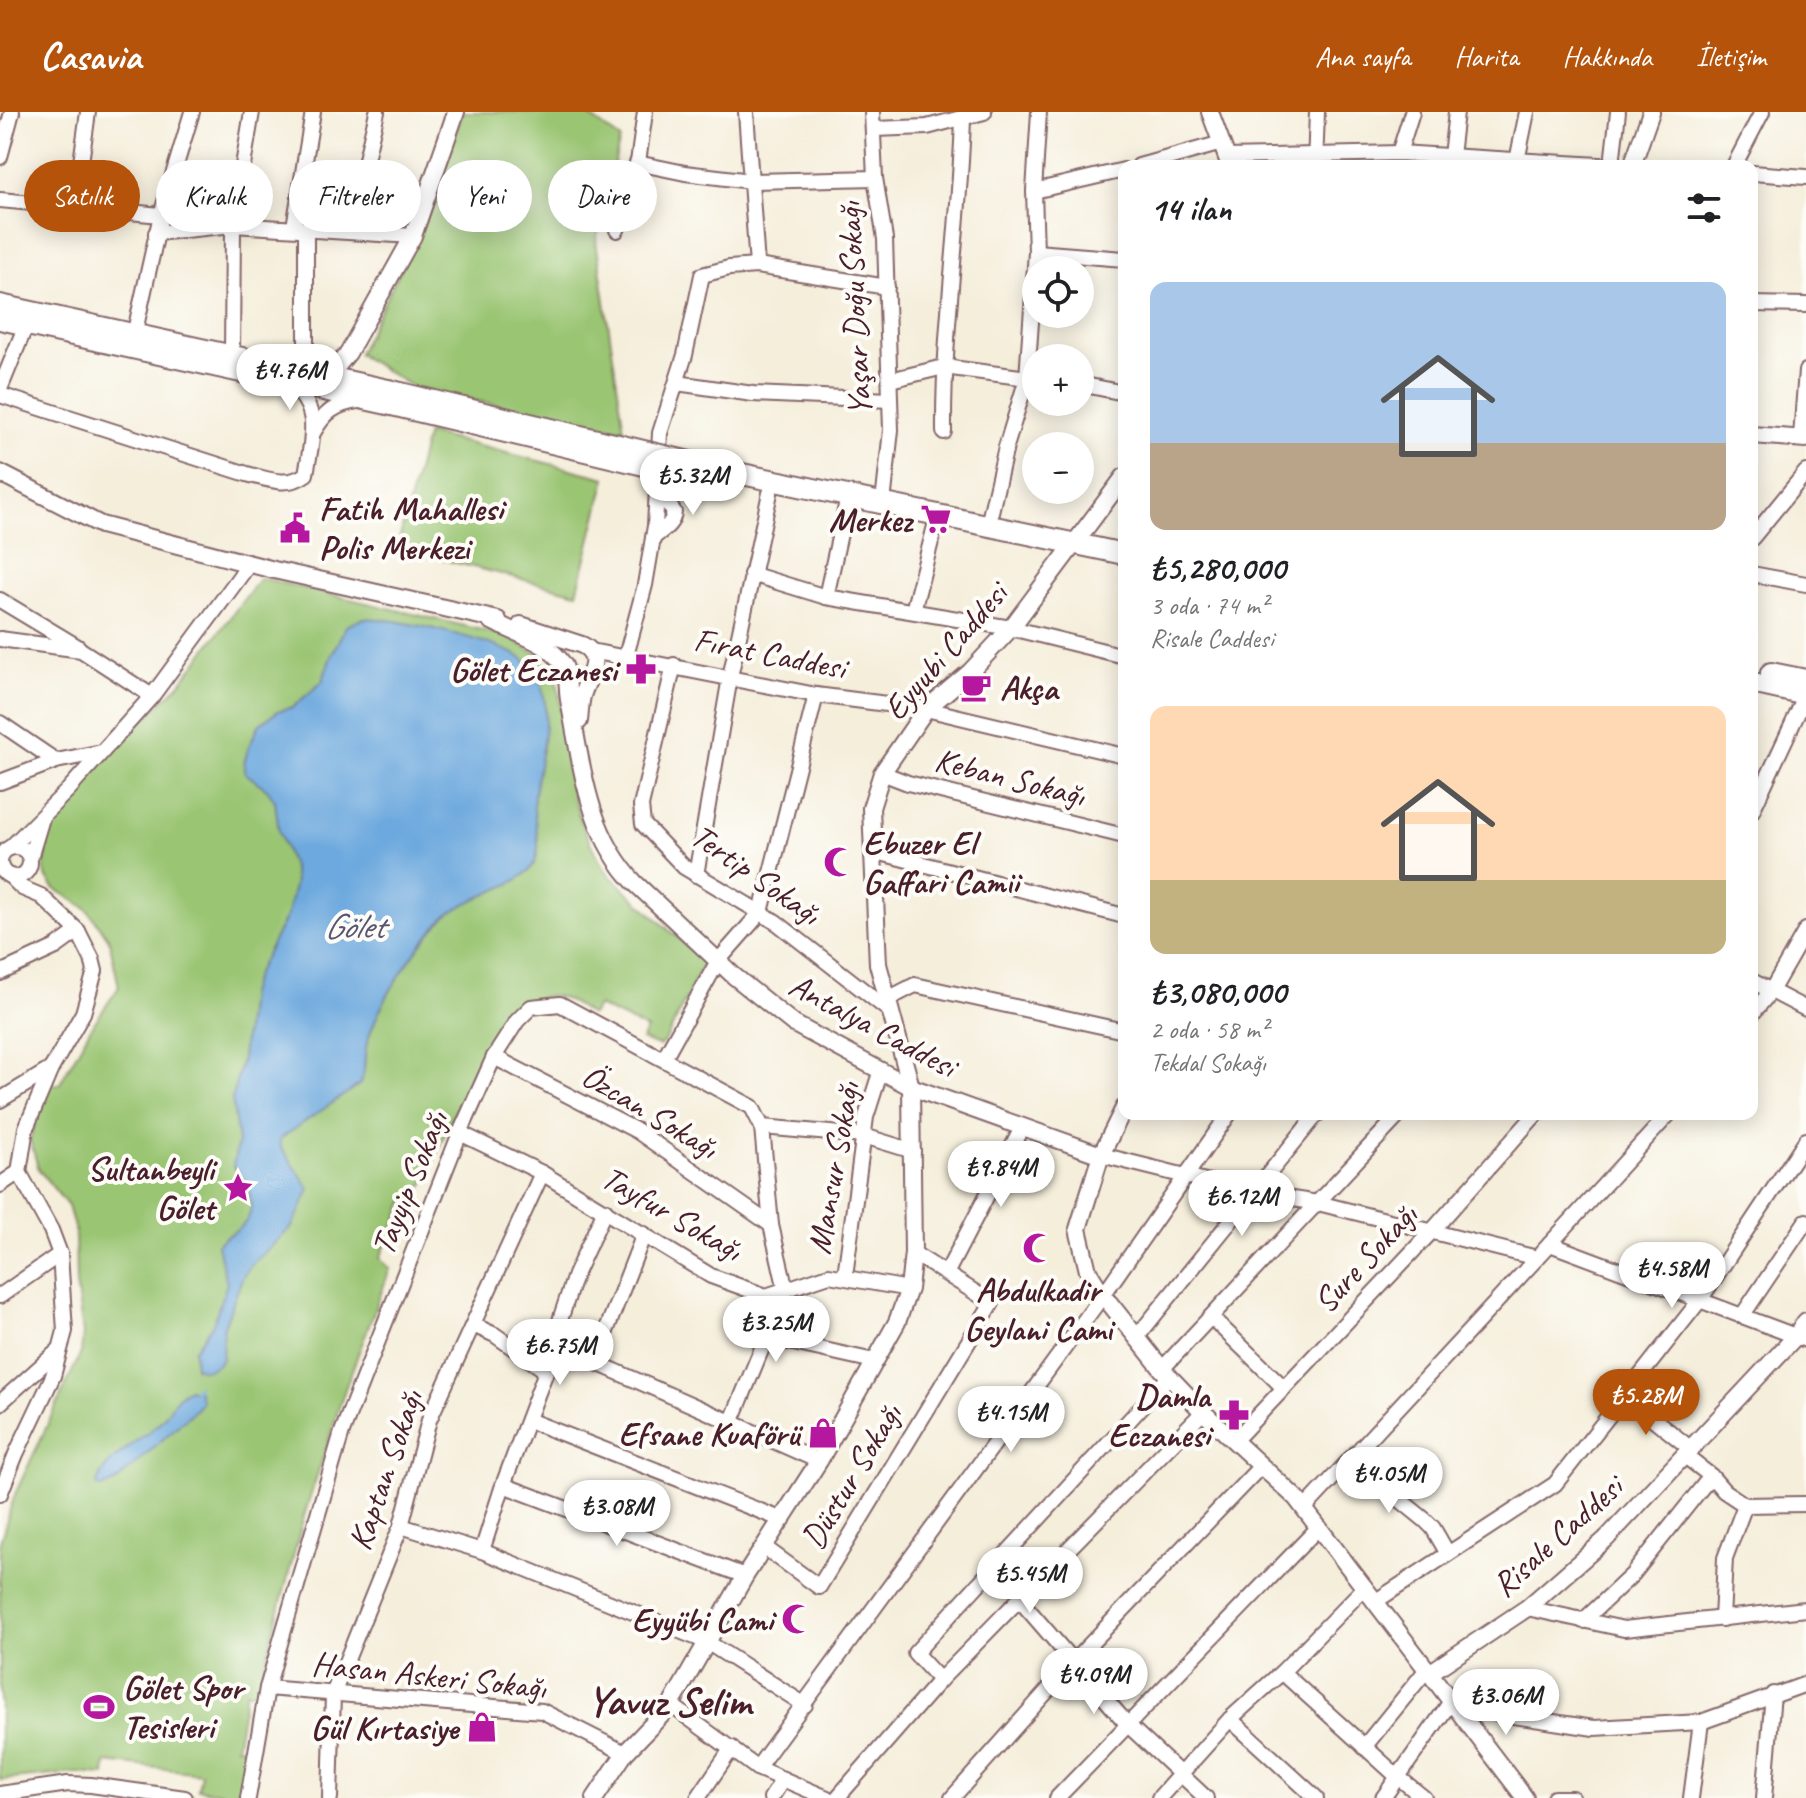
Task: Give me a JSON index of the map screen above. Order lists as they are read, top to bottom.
{
  "streets": {
    "street": [
      "Yaşar Doğu Sokağı",
      "Eyyubi Caddesi",
      "Fırat Caddesi",
      "Keban Sokağı",
      "Tertip Sokağı",
      "Antalya Caddesi",
      "Özcan Sokağı",
      "Mansur Sokağı",
      "Tayyip Sokağı",
      "Tayfur Sokağı",
      "Sure Sokağı",
      "Kaptan Sokağı",
      "Düstur Sokağı",
      "Risale Caddesi",
      "Hasan Askeri Sokağı"
    ]
  },
  "crossings": [
    ["Eyyubi Caddesi", "Fırat Caddesi"],
    ["Eyyubi Caddesi", "Keban Sokağı"],
    ["Eyyubi Caddesi", "Tertip Sokağı"],
    ["Eyyubi Caddesi", "Antalya Caddesi"],
    ["Eyyubi Caddesi", "Tayfur Sokağı"],
    ["Eyyubi Caddesi", "Düstur Sokağı"],
    ["Eyyubi Caddesi", "Hasan Askeri Sokağı"],
    ["Fırat Caddesi", "Tertip Sokağı"],
    ["Antalya Caddesi", "Mansur Sokağı"],
    ["Özcan Sokağı", "Tayyip Sokağı"],
    ["Mansur Sokağı", "Tayfur Sokağı"],
    ["Tayyip Sokağı", "Tayfur Sokağı"],
    ["Tayyip Sokağı", "Hasan Askeri Sokağı"],
    ["Tayfur Sokağı", "Kaptan Sokağı"],
    ["Kaptan Sokağı", "Hasan Askeri Sokağı"]
  ],
  "districts": ["Yavuz Selim"],
  "water": ["Gölet"],
  "places": {
    "supermarket": ["Merkez"],
    "public building": ["Fatih Mahallesi Polis Merkezi"],
    "pharmacy": ["Gölet Eczanesi", "Damla Eczanesi"],
    "cafe": ["Akça"],
    "mosque": ["Ebuzer El Gaffari Camii", "Abdulkadir Geylani Cami", "Eyyübi Cami"],
    "place": ["Sultanbeyli Gölet"],
    "shop": ["Efsane Kuaförü", "Gül Kırtasiye"],
    "sports": ["Gölet Spor Tesisleri"]
  },
  "page": {
    "header": "Casavia",
    "nav": [
      "Ana sayfa",
      "Harita",
      "Hakkında",
      "İletişim"
    ],
    "chip": [
      "Satılık",
      "Kiralık",
      "Filtreler",
      "Yeni",
      "Daire"
    ],
    "heading": "14 ilan",
    "map_buttons": ["+", "−"],
    "list": [
      {
        "name": "₺5,280,000",
        "note": "3 oda · 74 m² · Risale Caddesi"
      },
      {
        "name": "₺3,080,000",
        "note": "2 oda · 58 m² · Tekdal Sokağı"
      }
    ],
    "price": [
      "₺4.76M",
      "₺5.32M",
      "₺9.84M",
      "₺6.12M",
      "₺4.58M",
      "₺3.25M",
      "₺6.75M",
      "₺5.28M",
      "₺4.15M",
      "₺4.05M",
      "₺3.08M",
      "₺5.45M",
      "₺4.09M",
      "₺3.06M"
    ]
  }
}
